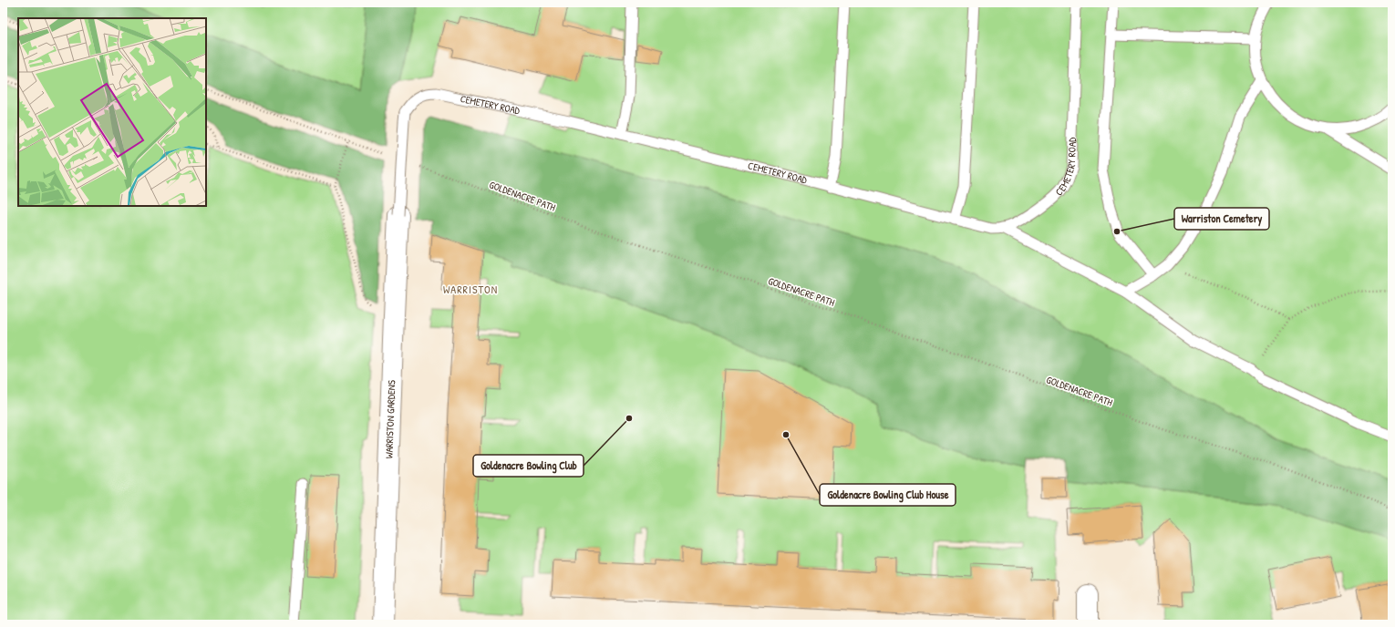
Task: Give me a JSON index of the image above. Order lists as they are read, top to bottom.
{
  "streets": {
    "street": ["WARRISTON GARDENS"],
    "lane": ["CEMETERY ROAD"],
    "path": ["GOLDENACRE PATH"]
  },
  "crossings": [
    ["CEMETERY ROAD", "WARRISTON GARDENS"]
  ],
  "districts": ["WARRISTON"],
  "places": ["Warriston Cemetery", "Goldenacre Bowling Club", "Goldenacre Bowling Club House"]
}
